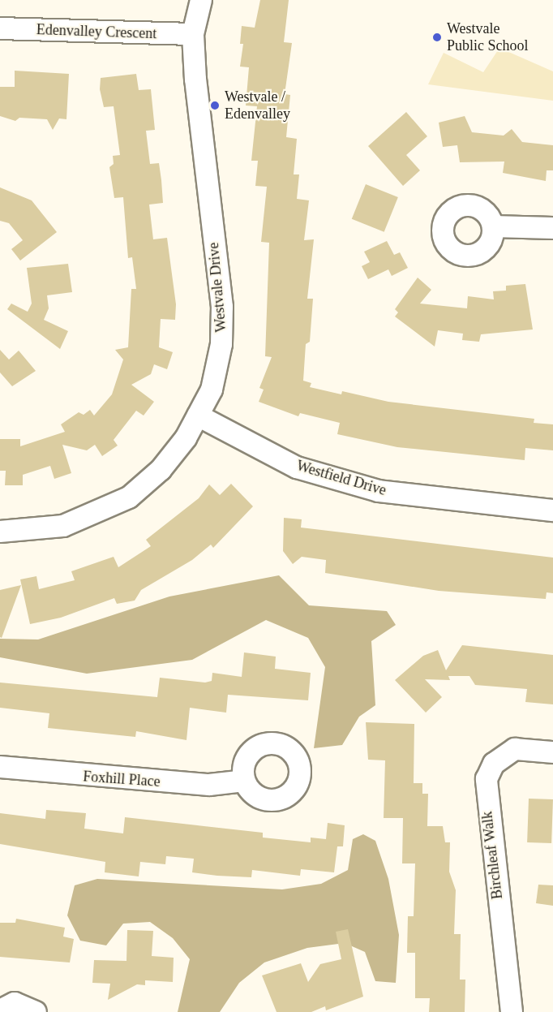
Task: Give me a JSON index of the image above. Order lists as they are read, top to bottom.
{
  "streets": {
    "street": [
      "Edenvalley Crescent",
      "Westvale Drive",
      "Westfield Drive",
      "Foxhill Place",
      "Birchleaf Walk"
    ]
  },
  "crossings": [
    ["Edenvalley Crescent", "Westvale Drive"],
    ["Westvale Drive", "Westfield Drive"]
  ],
  "places": ["Westvale Public School", "Westvale / Edenvalley"]
}
